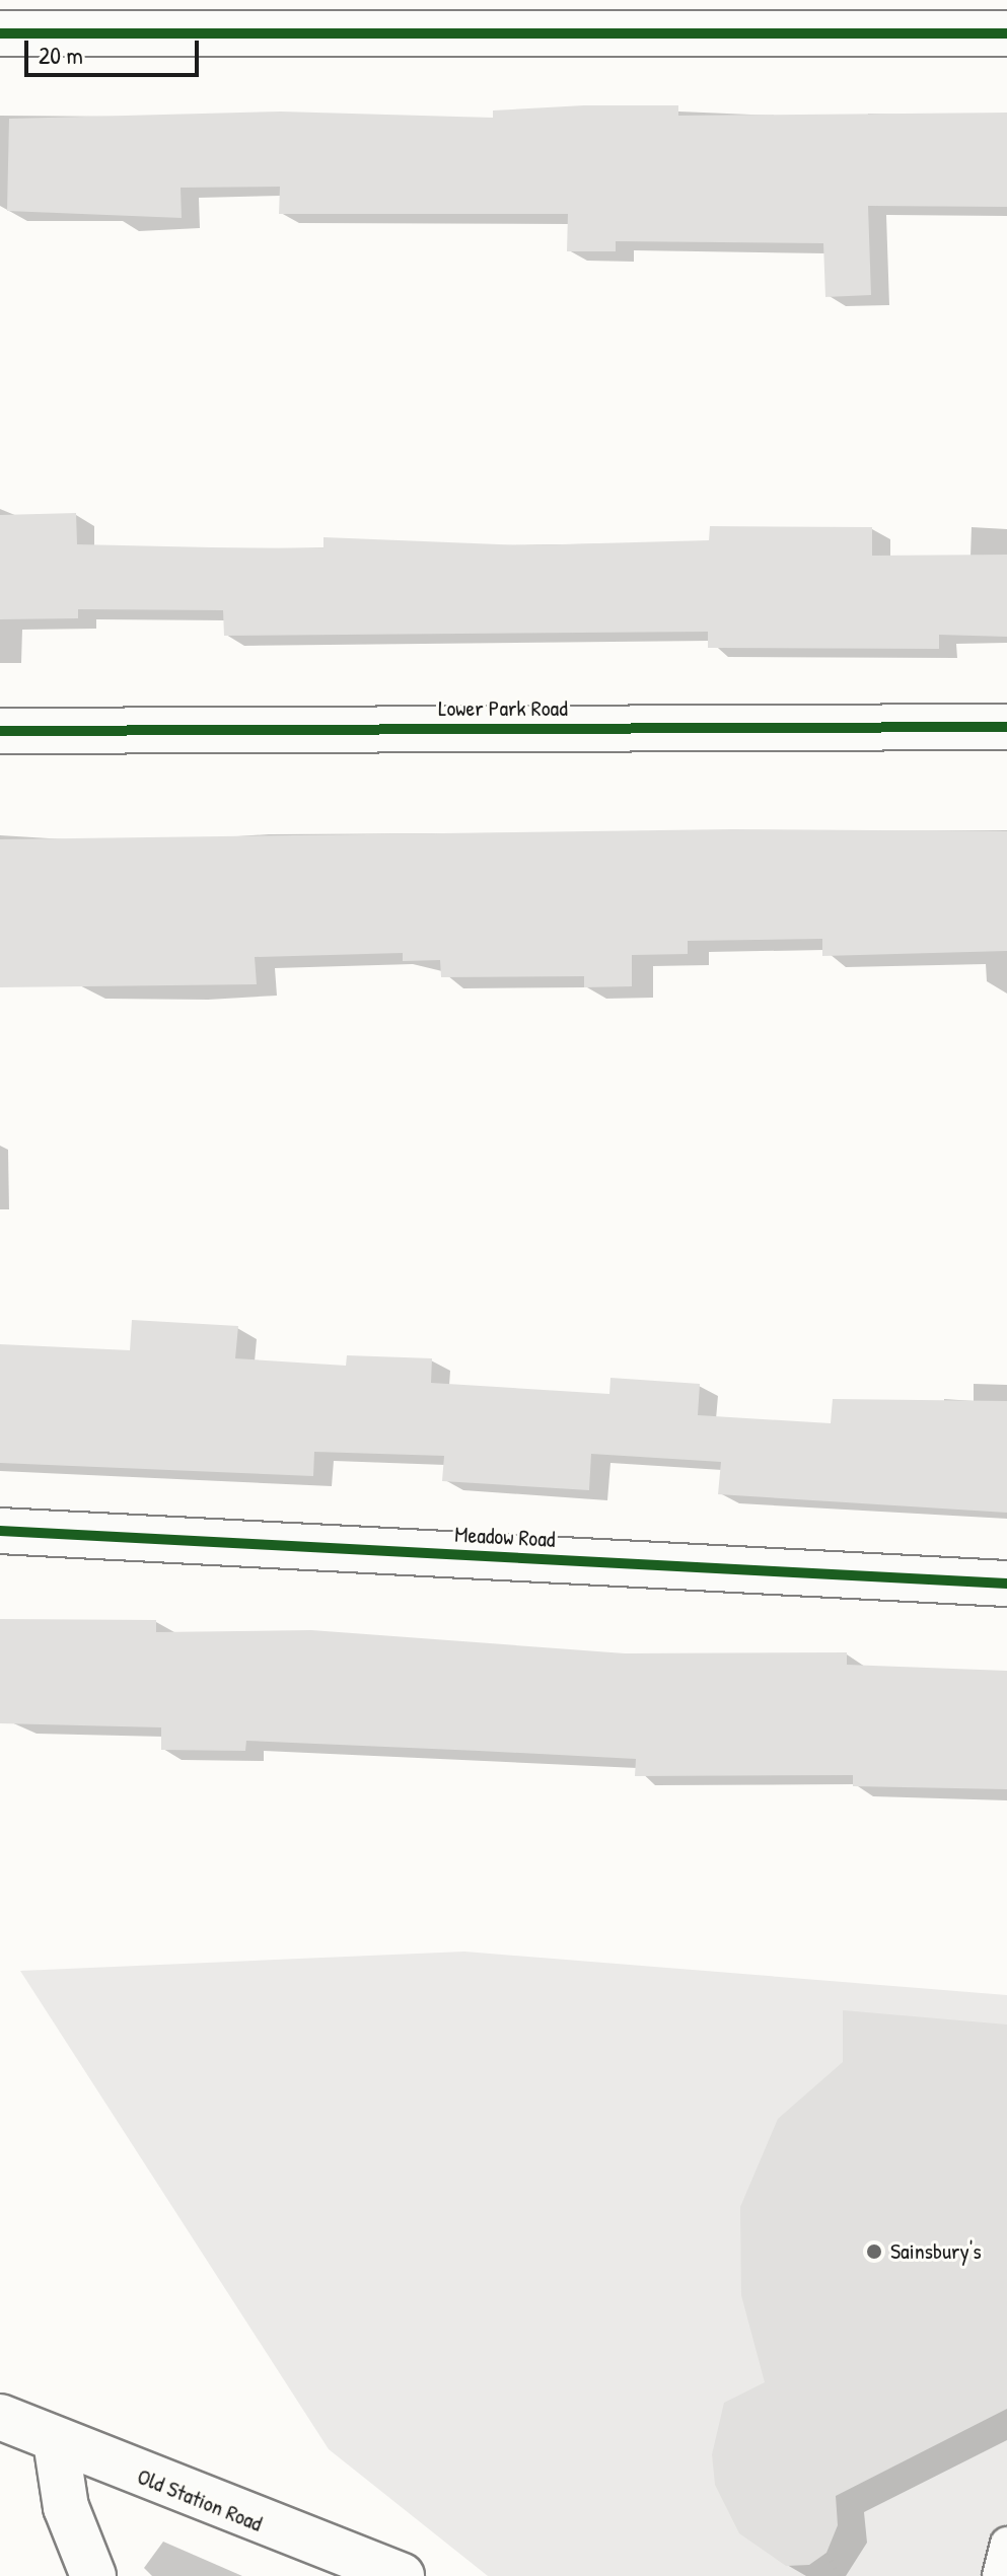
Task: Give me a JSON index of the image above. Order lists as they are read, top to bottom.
{
  "streets": {
    "street": ["Lower Park Road", "Meadow Road", "Old Station Road"]
  },
  "places": ["Sainsbury's"],
  "scale_bar": "20 m"
}
